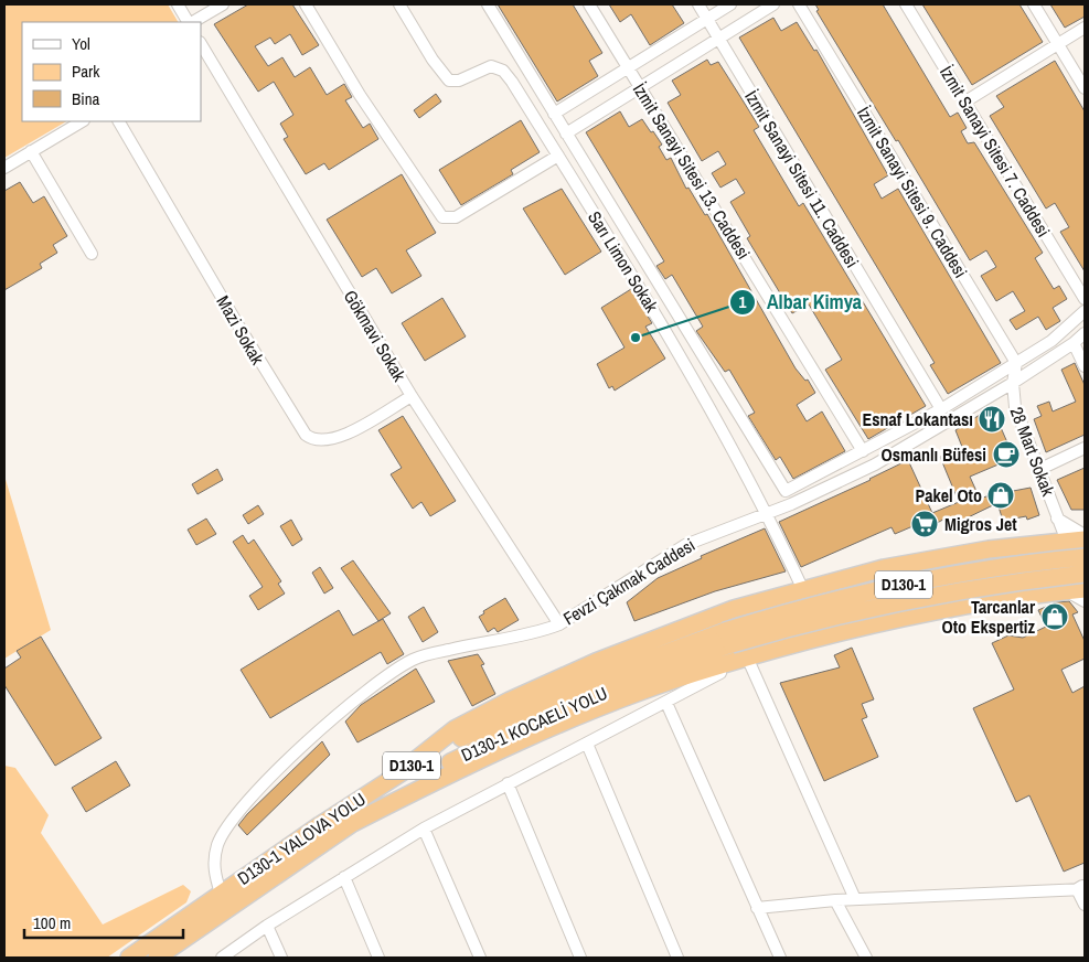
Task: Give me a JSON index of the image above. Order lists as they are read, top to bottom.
{
  "streets": {
    "highway": ["D130-1", "D130-1 KOCAELİ YOLU", "D130-1 YALOVA YOLU"],
    "street": [
      "İzmit Sanayi Sitesi 7. Caddesi",
      "İzmit Sanayi Sitesi 13. Caddesi",
      "İzmit Sanayi Sitesi 11. Caddesi",
      "İzmit Sanayi Sitesi 9. Caddesi",
      "Sarı Limon Sokak",
      "Mazi Sokak",
      "Gökmavi Sokak",
      "28 Mart Sokak",
      "Fevzi Çakmak Caddesi"
    ]
  },
  "crossings": [
    ["Sarı Limon Sokak", "Fevzi Çakmak Caddesi"],
    ["Mazi Sokak", "Gökmavi Sokak"],
    ["Gökmavi Sokak", "Fevzi Çakmak Caddesi"],
    ["28 Mart Sokak", "Fevzi Çakmak Caddesi"],
    ["Fevzi Çakmak Caddesi", "D130-1 YALOVA YOLU"],
    ["D130-1", "D130-1 KOCAELİ YOLU"],
    ["D130-1", "D130-1 YALOVA YOLU"],
    ["D130-1 KOCAELİ YOLU", "D130-1 YALOVA YOLU"]
  ],
  "places": {
    "other": ["Albar Kimya"],
    "restaurant": ["Esnaf Lokantası"],
    "cafe": ["Osmanlı Büfesi"],
    "shop": ["Pakel Oto", "Tarcanlar Oto Ekspertiz"],
    "supermarket": ["Migros Jet"]
  },
  "legend": ["Yol", "Park", "Bina"],
  "scale_bar": "100 m"
}
